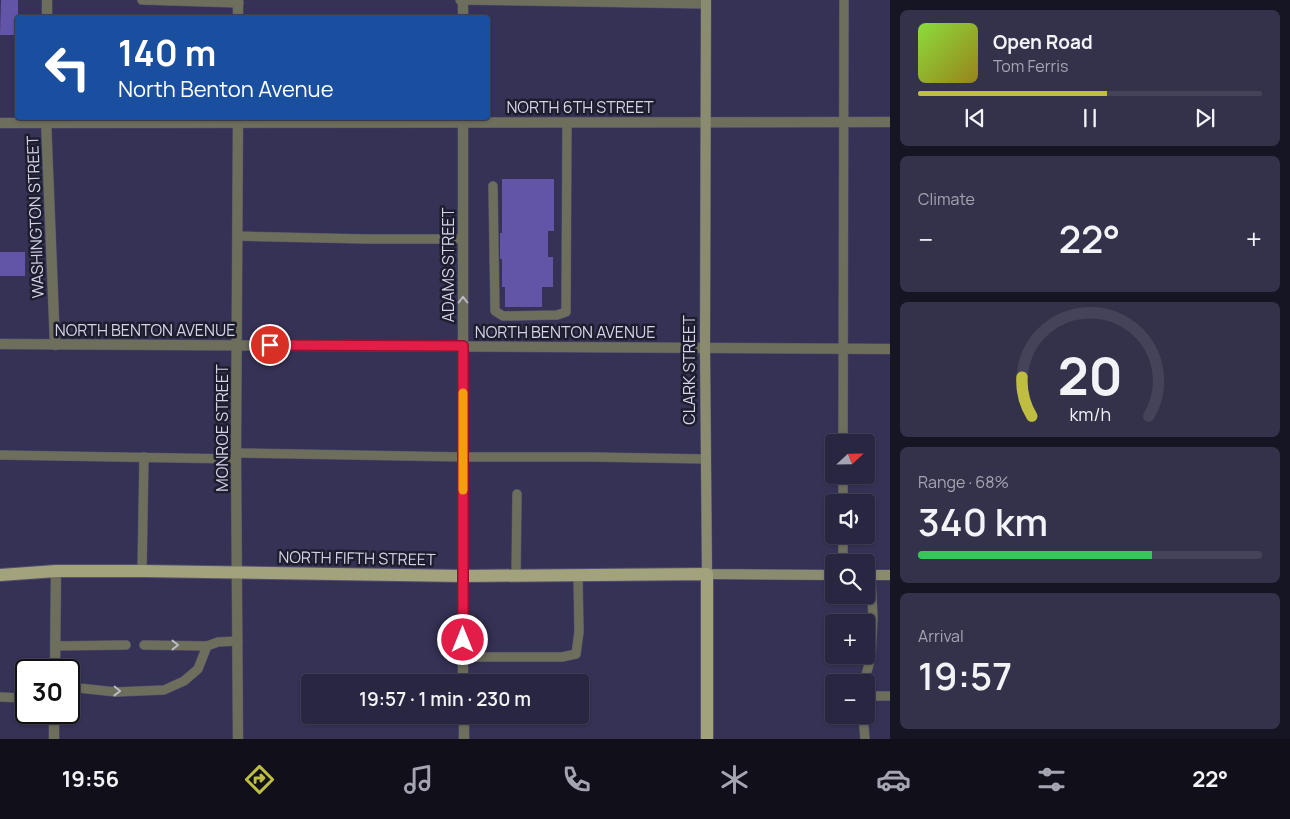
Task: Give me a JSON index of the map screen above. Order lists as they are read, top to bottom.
{
  "streets": {
    "main road": ["CLARK STREET", "NORTH FIFTH STREET"],
    "street": [
      "NORTH 6TH STREET",
      "WASHINGTON STREET",
      "ADAMS STREET",
      "NORTH BENTON AVENUE",
      "MONROE STREET"
    ]
  },
  "crossings": [
    ["NORTH 6TH STREET", "WASHINGTON STREET"],
    ["NORTH 6TH STREET", "ADAMS STREET"],
    ["NORTH 6TH STREET", "CLARK STREET"],
    ["NORTH 6TH STREET", "MONROE STREET"],
    ["WASHINGTON STREET", "NORTH BENTON AVENUE"],
    ["ADAMS STREET", "NORTH BENTON AVENUE"],
    ["ADAMS STREET", "NORTH FIFTH STREET"],
    ["NORTH BENTON AVENUE", "CLARK STREET"],
    ["NORTH BENTON AVENUE", "MONROE STREET"],
    ["CLARK STREET", "NORTH FIFTH STREET"],
    ["MONROE STREET", "NORTH FIFTH STREET"]
  ],
  "north": "right",
  "page": {
    "turn": ["140 m", "North Benton Avenue"],
    "song": ["Open Road", "Tom Ferris"],
    "tile": [
      "Climate",
      ["Range · 68%", "340 km"],
      ["Arrival", "19:57"]
    ],
    "heat": ["−", "22°", "+"],
    "map_buttons": ["+", "−"],
    "limit": "30",
    "trip": "19:57 · 1 min · 230 m",
    "tabs": ["19:56", "22°"],
    "gauge": ["20", "km/h"]
  }
}
